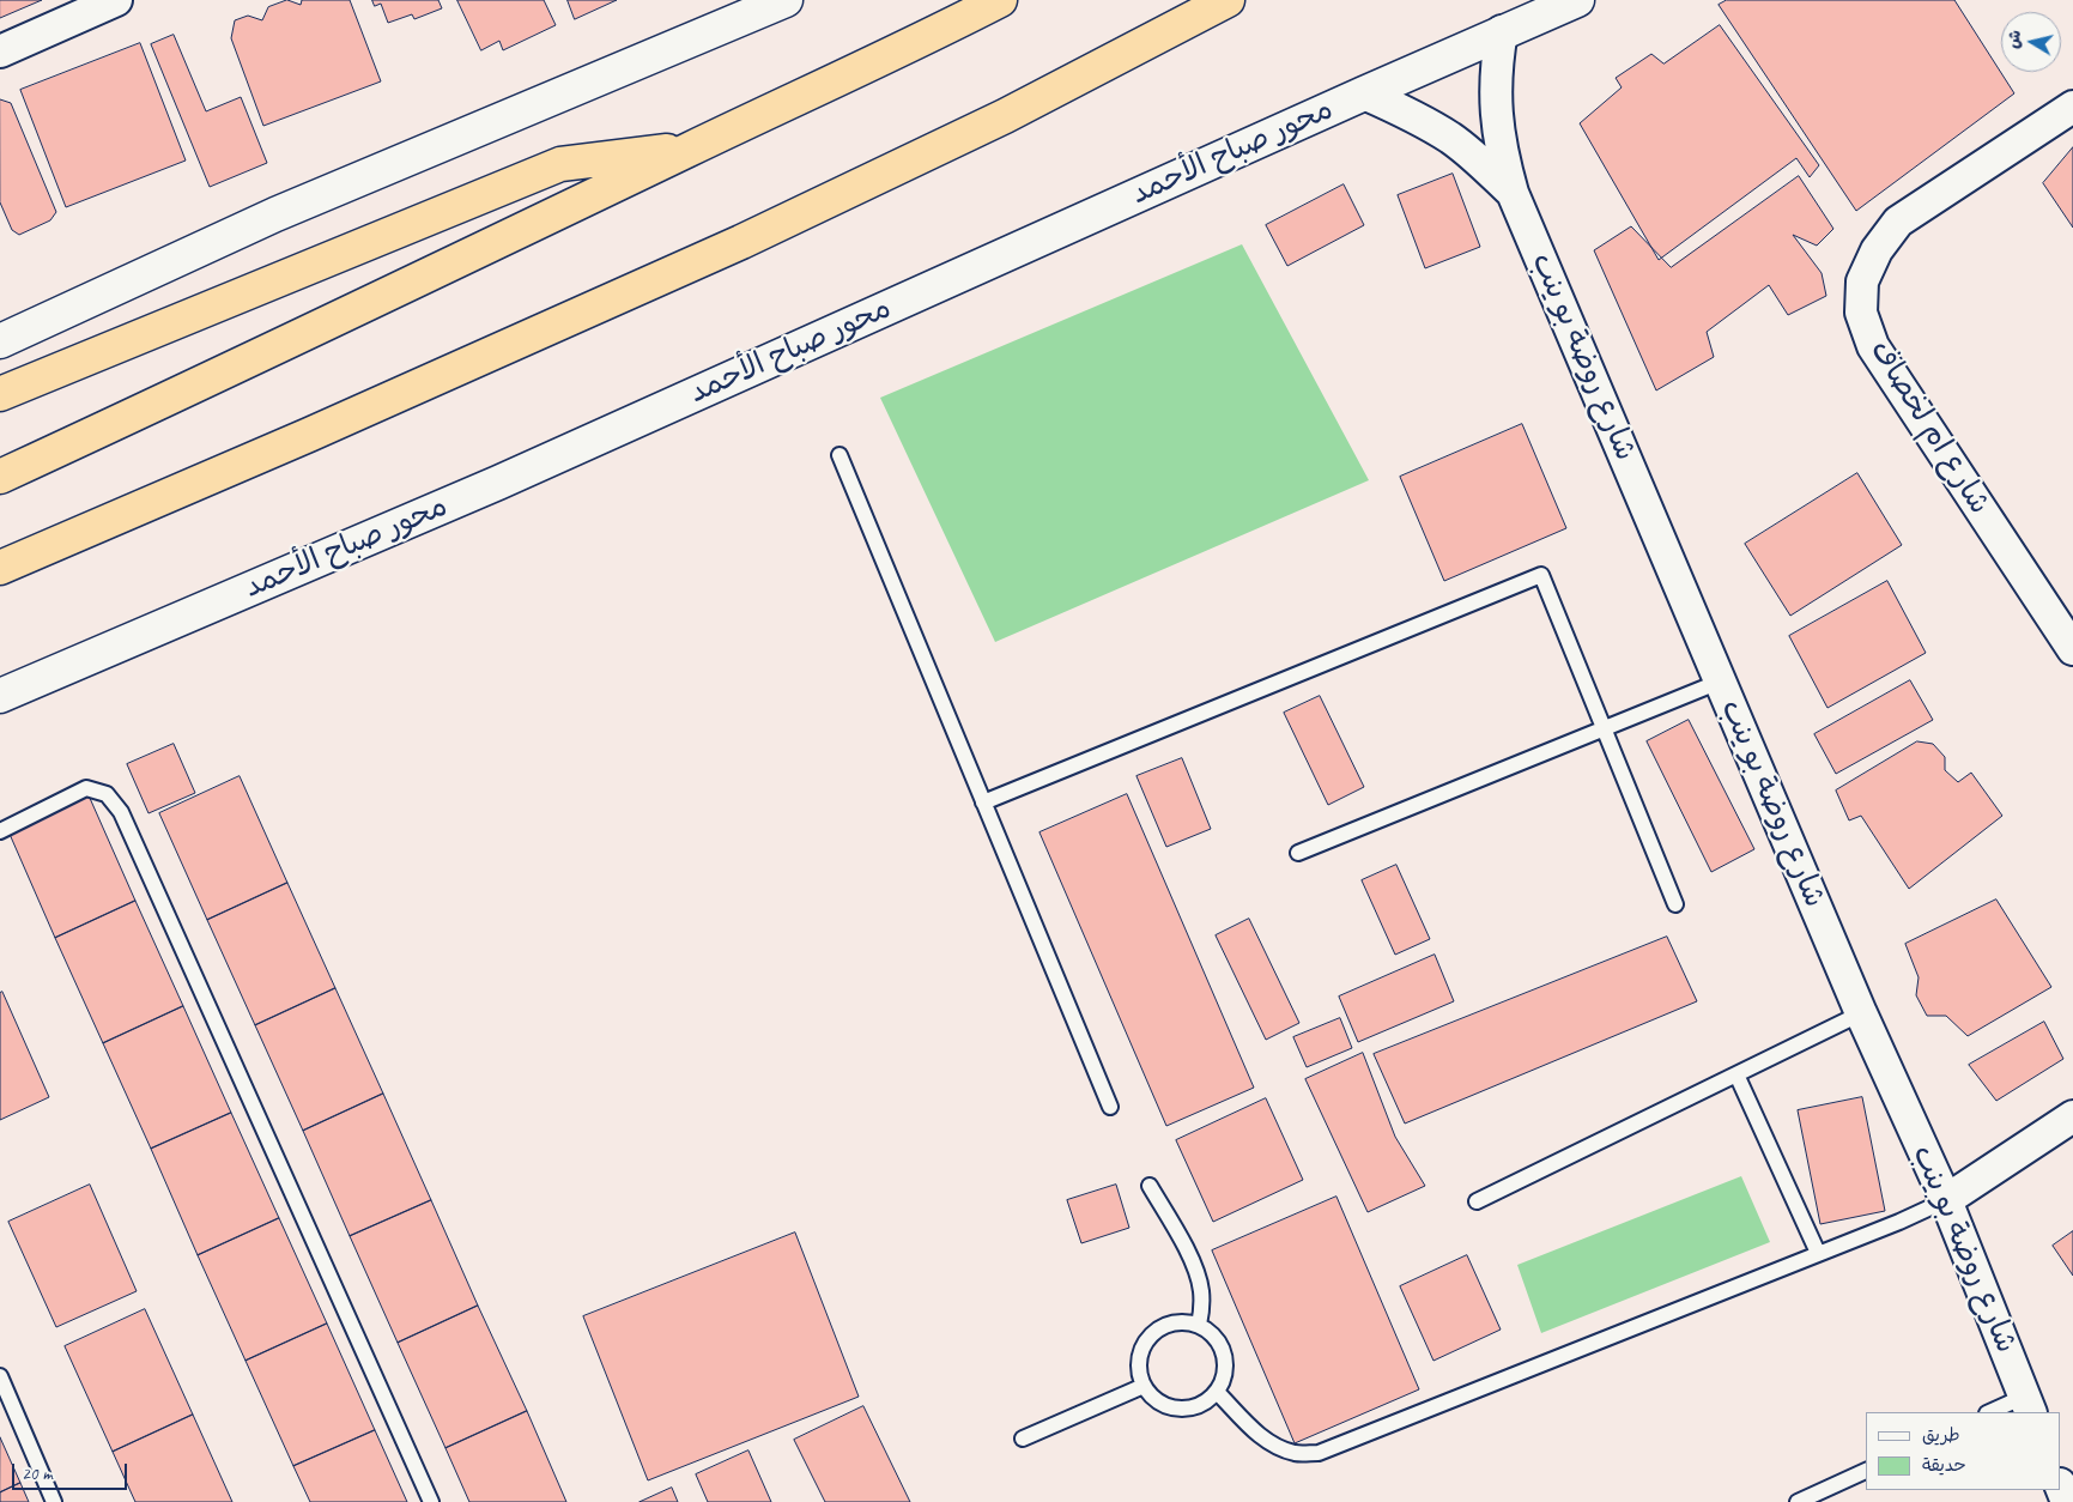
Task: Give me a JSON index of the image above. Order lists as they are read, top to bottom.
{
  "streets": {
    "street": ["محور صباح الأحمد", "شارع روضة بو ينب", "شارع ام لخصاف"]
  },
  "crossings": [
    ["محور صباح الأحمد", "شارع روضة بو ينب"]
  ],
  "legend": ["طريق", "حديقة"],
  "scale_bar": "20 m",
  "north": "left"
}
